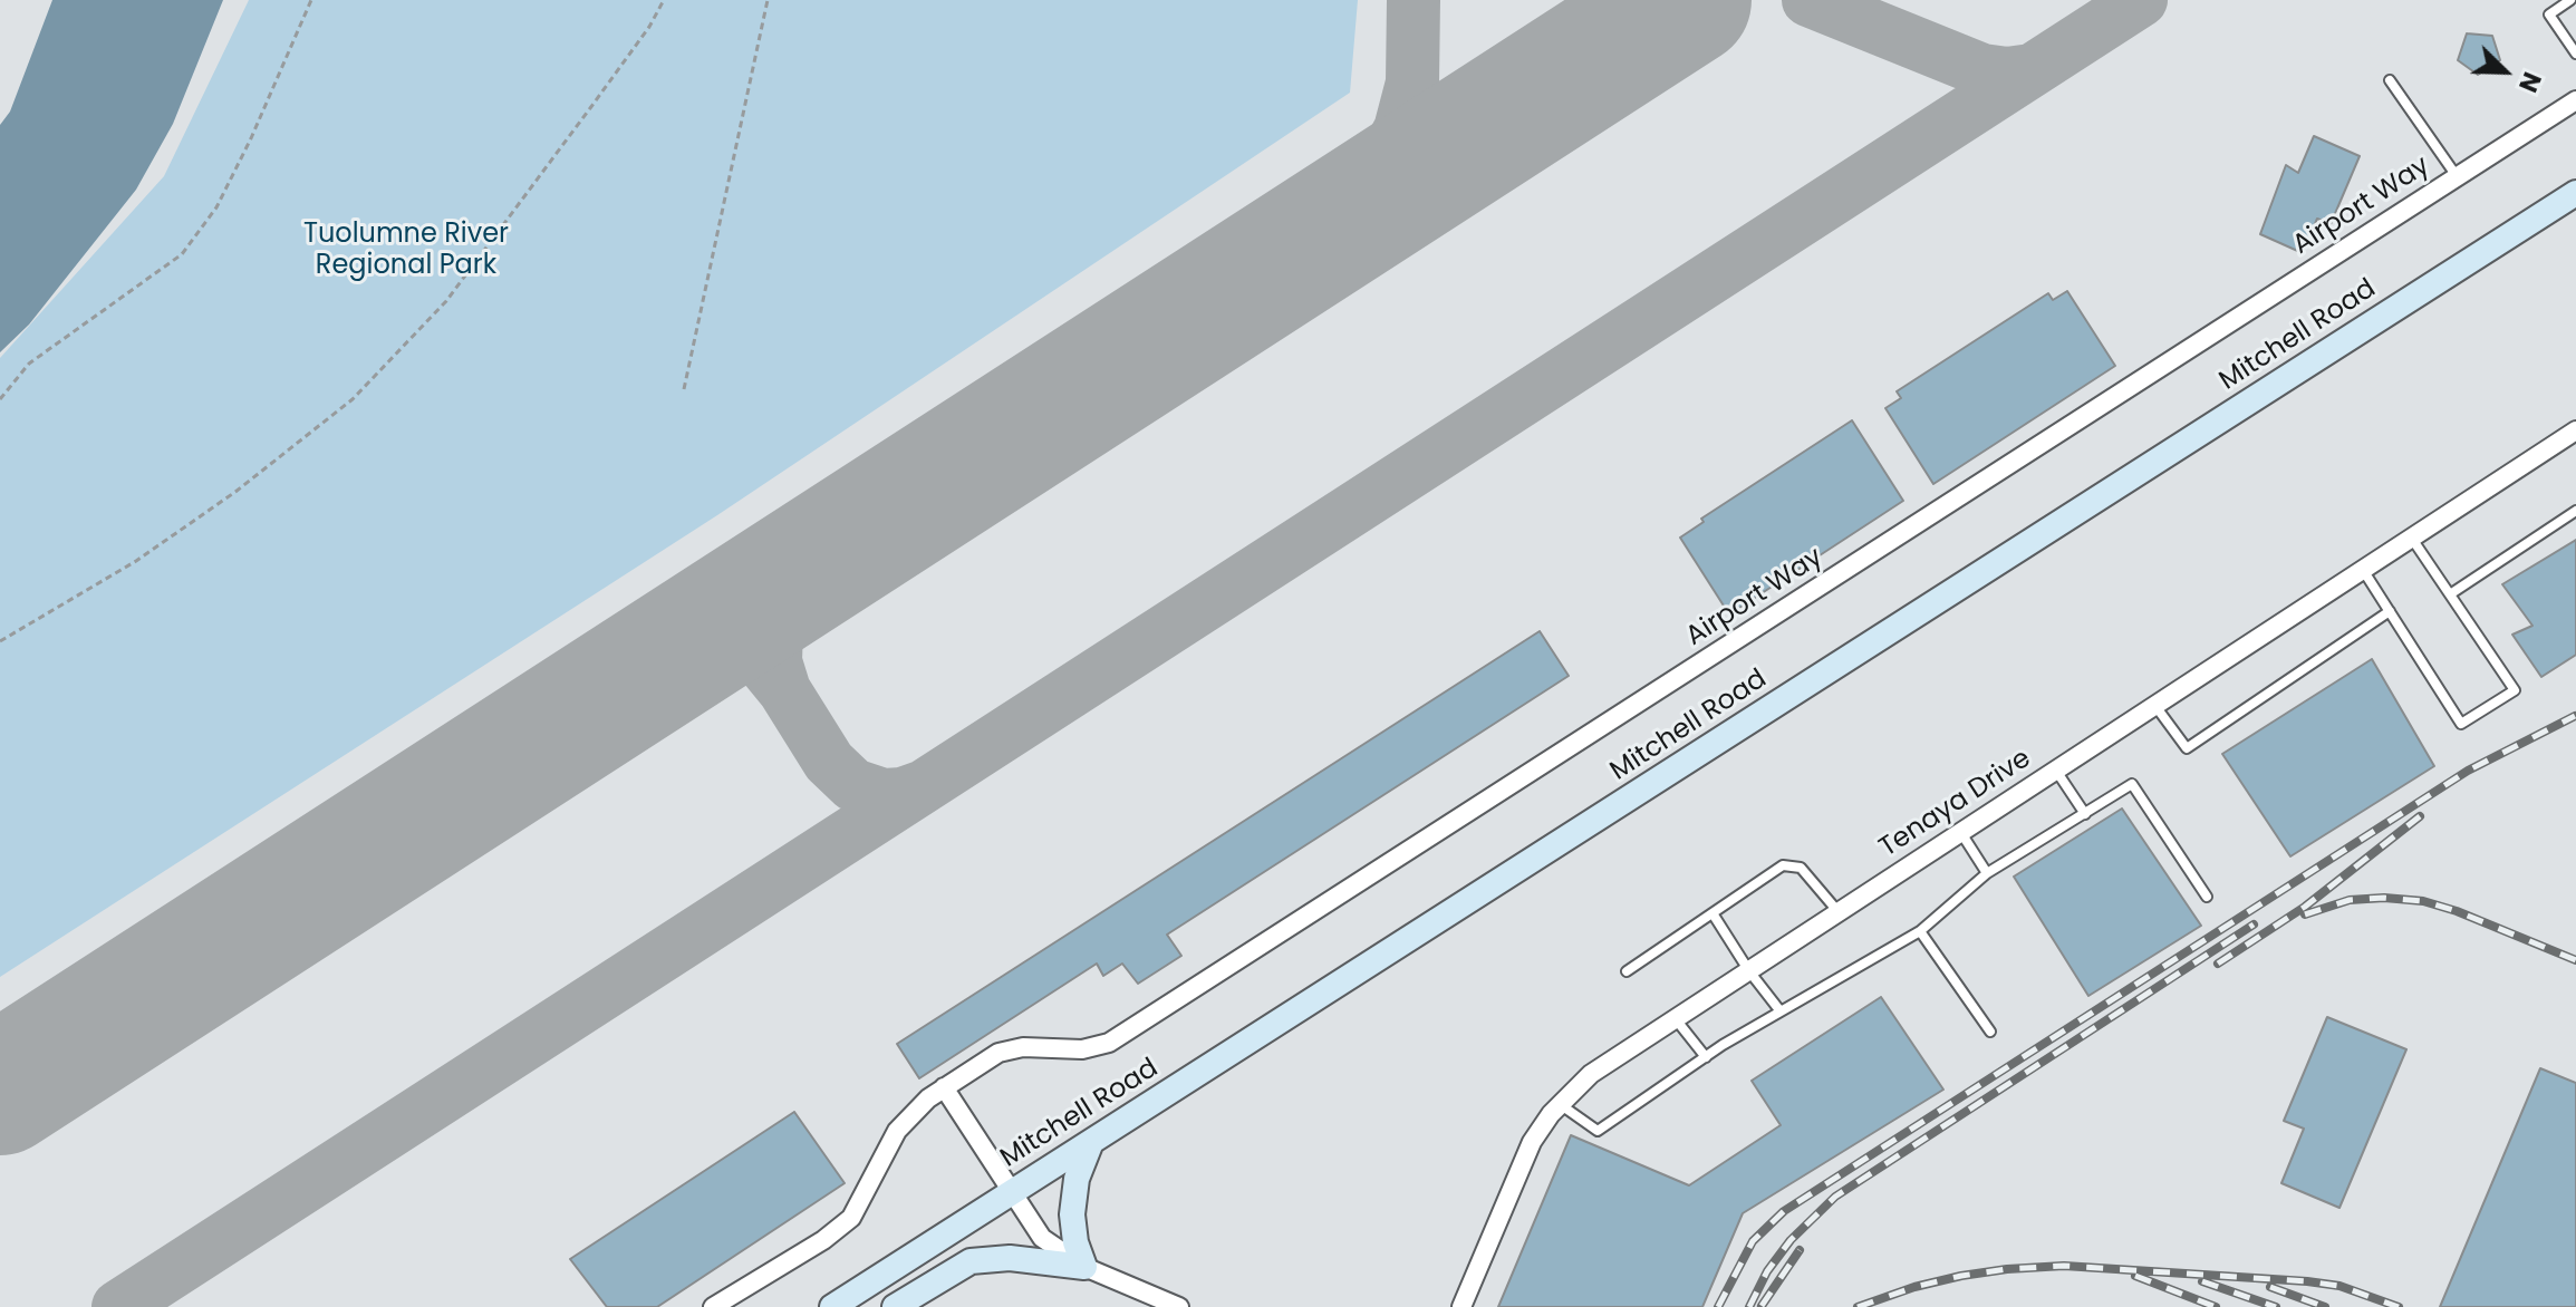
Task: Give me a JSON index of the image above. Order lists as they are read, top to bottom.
{
  "streets": {
    "main road": ["Mitchell Road"],
    "street": ["Airport Way", "Tenaya Drive"]
  },
  "parks": ["Tuolumne River Regional Park"],
  "north": "bottom right"
}
